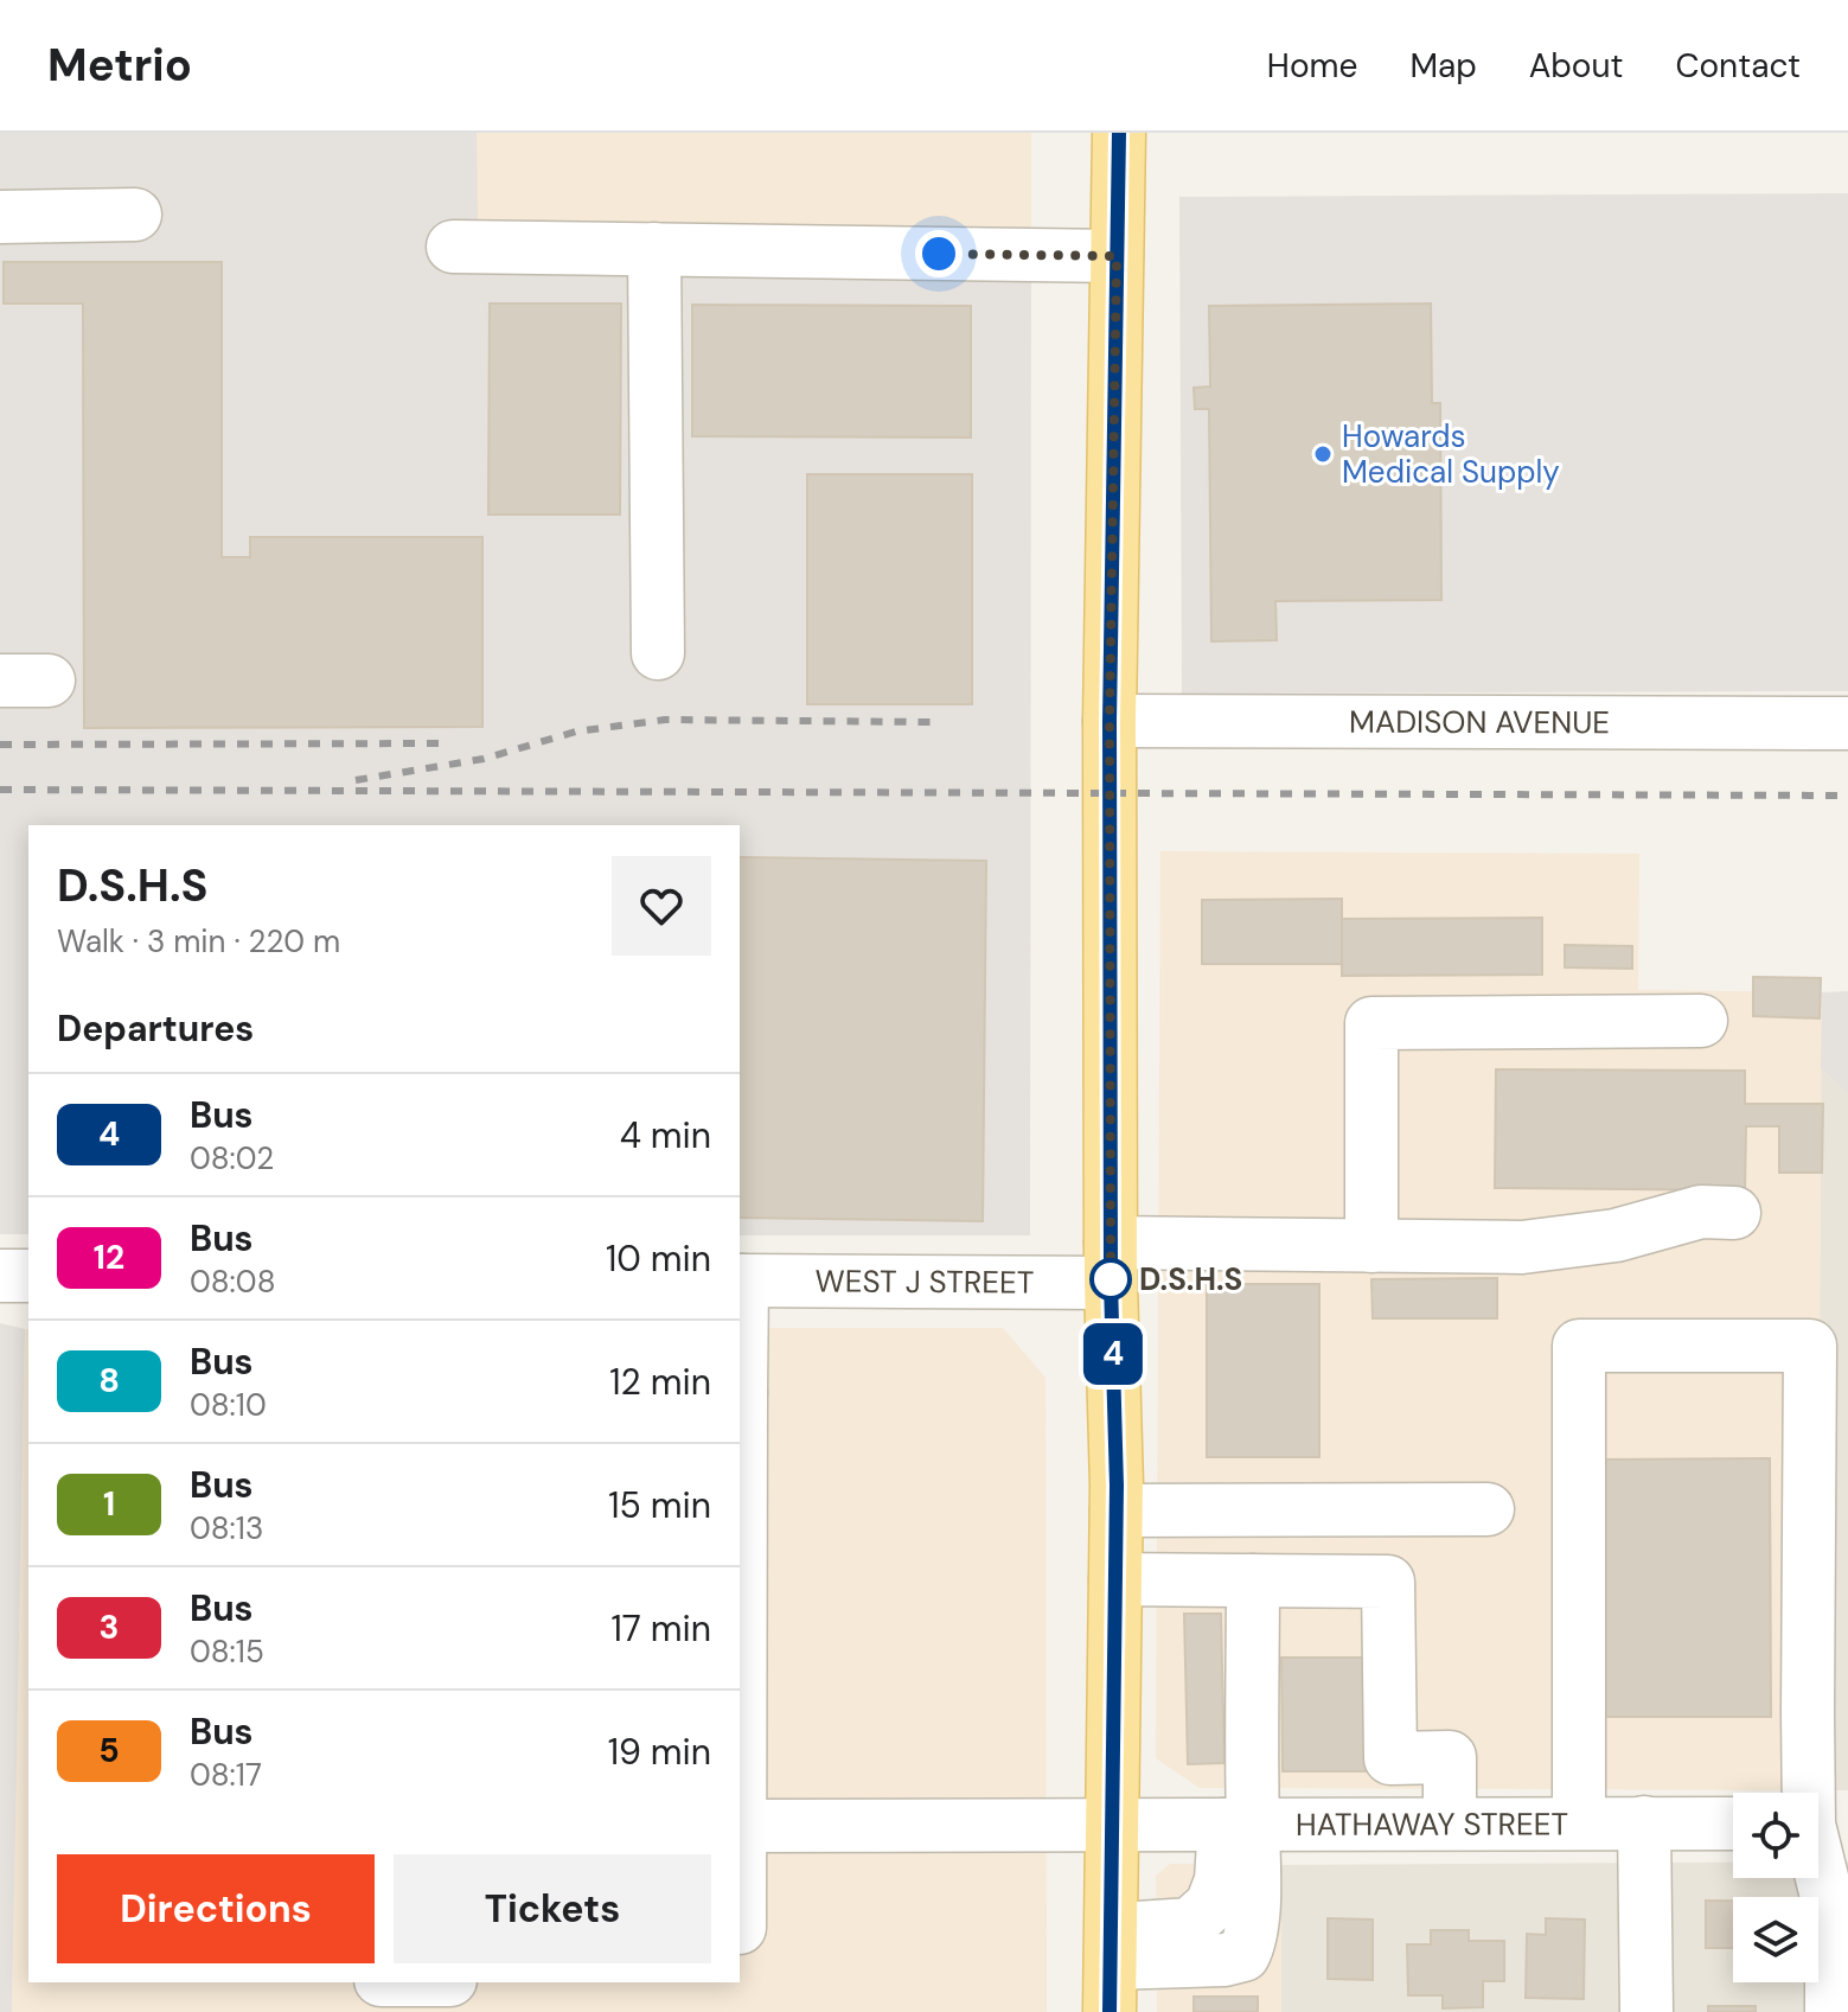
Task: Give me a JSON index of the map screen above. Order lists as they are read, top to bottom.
{
  "streets": {
    "street": ["MADISON AVENUE", "WEST J STREET", "HATHAWAY STREET"]
  },
  "places": ["Howards Medical Supply", "D.S.H.S"],
  "lines": ["bus line 4"],
  "page": {
    "header": "Metrio",
    "nav": [
      "Home",
      "Map",
      "About",
      "Contact"
    ],
    "on_map": "4",
    "heading": [
      ["D.S.H.S", "Walk · 3 min · 220 m"],
      "Departures"
    ],
    "list": [
      {
        "mark": "4",
        "name": "Bus",
        "note": "08:02",
        "value": "4 min"
      },
      {
        "mark": "12",
        "name": "Bus",
        "note": "08:08",
        "value": "10 min"
      },
      {
        "mark": "8",
        "name": "Bus",
        "note": "08:10",
        "value": "12 min"
      },
      {
        "mark": "1",
        "name": "Bus",
        "note": "08:13",
        "value": "15 min"
      },
      {
        "mark": "3",
        "name": "Bus",
        "note": "08:15",
        "value": "17 min"
      },
      {
        "mark": "5",
        "name": "Bus",
        "note": "08:17",
        "value": "19 min"
      }
    ],
    "buttons": ["Directions", "Tickets"]
  }
}
